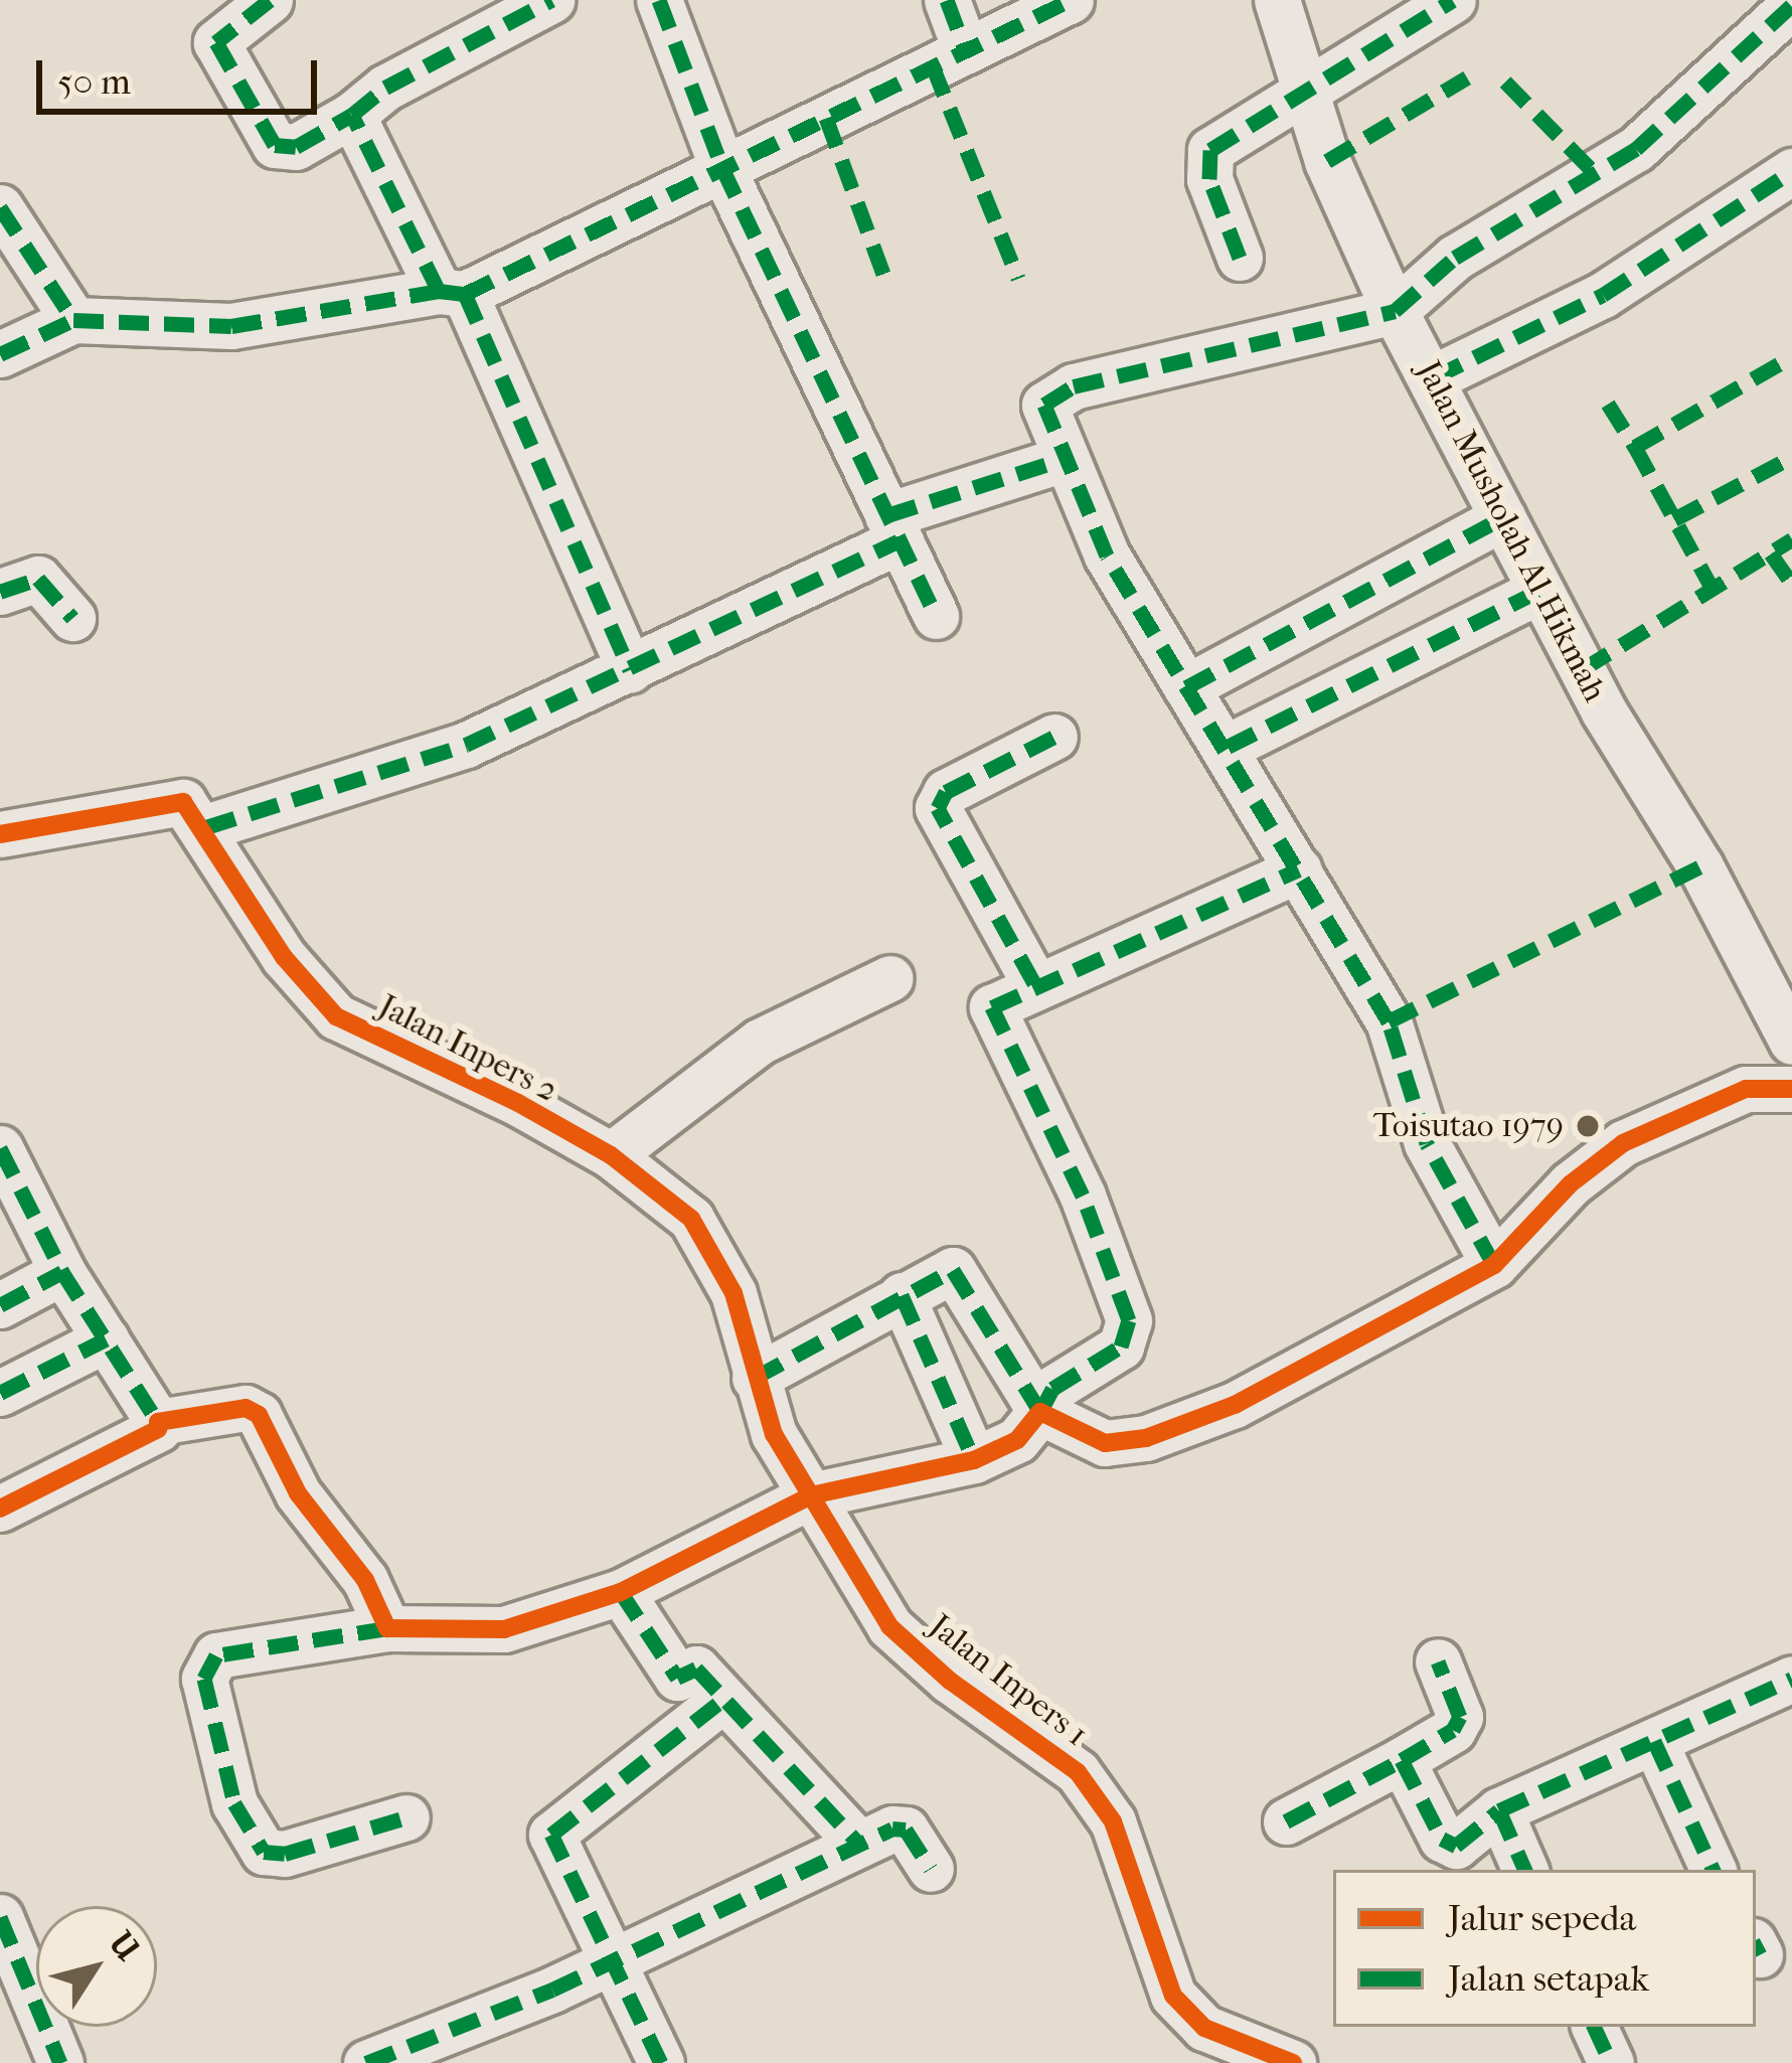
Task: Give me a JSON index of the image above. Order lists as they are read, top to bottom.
{
  "streets": {
    "street": ["Jalan Musholah Al Hikmah", "Jalan Inpers 2", "Jalan Inpers 1"]
  },
  "crossings": [
    ["Jalan Inpers 2", "Jalan Inpers 1"]
  ],
  "places": ["Toisutao 1979"],
  "legend": ["Jalur sepeda", "Jalan setapak"],
  "scale_bar": "50 m",
  "north": "top right"
}
